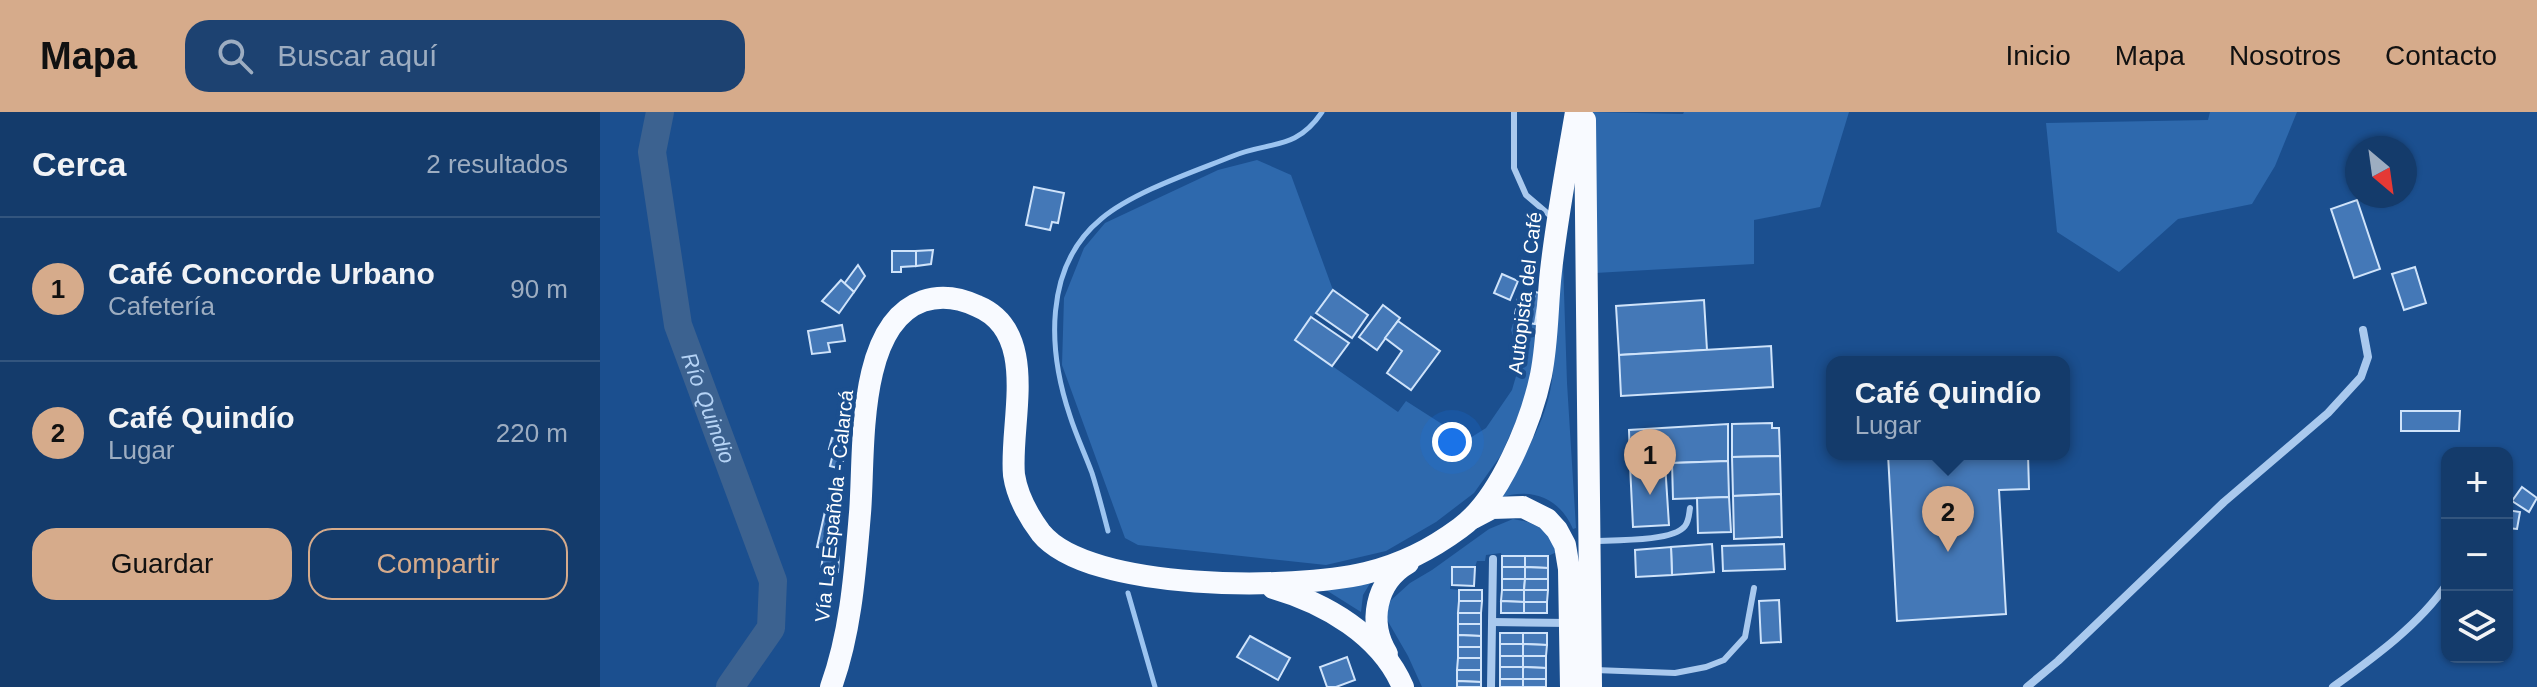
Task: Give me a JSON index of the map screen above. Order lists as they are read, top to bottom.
{
  "streets": {
    "highway": ["Autopista del Café", "Vía La Española - Calarcá"]
  },
  "crossings": [
    ["Autopista del Café", "Vía La Española - Calarcá"]
  ],
  "water": ["Río Quindio"],
  "north": "bottom right",
  "page": {
    "header": "Mapa",
    "search": "Buscar aquí",
    "nav": [
      "Inicio",
      "Mapa",
      "Nosotros",
      "Contacto"
    ],
    "heading": ["Cerca", "2 resultados"],
    "list": [
      {
        "mark": "1",
        "name": "Café Concorde Urbano",
        "note": "Cafetería",
        "value": "90 m"
      },
      {
        "mark": "2",
        "name": "Café Quindío",
        "note": "Lugar",
        "value": "220 m"
      }
    ],
    "popup": ["Café Quindío", "Lugar"],
    "pins": ["1", "2"],
    "map_buttons": ["+", "−"],
    "buttons": ["Guardar", "Compartir"]
  }
}
